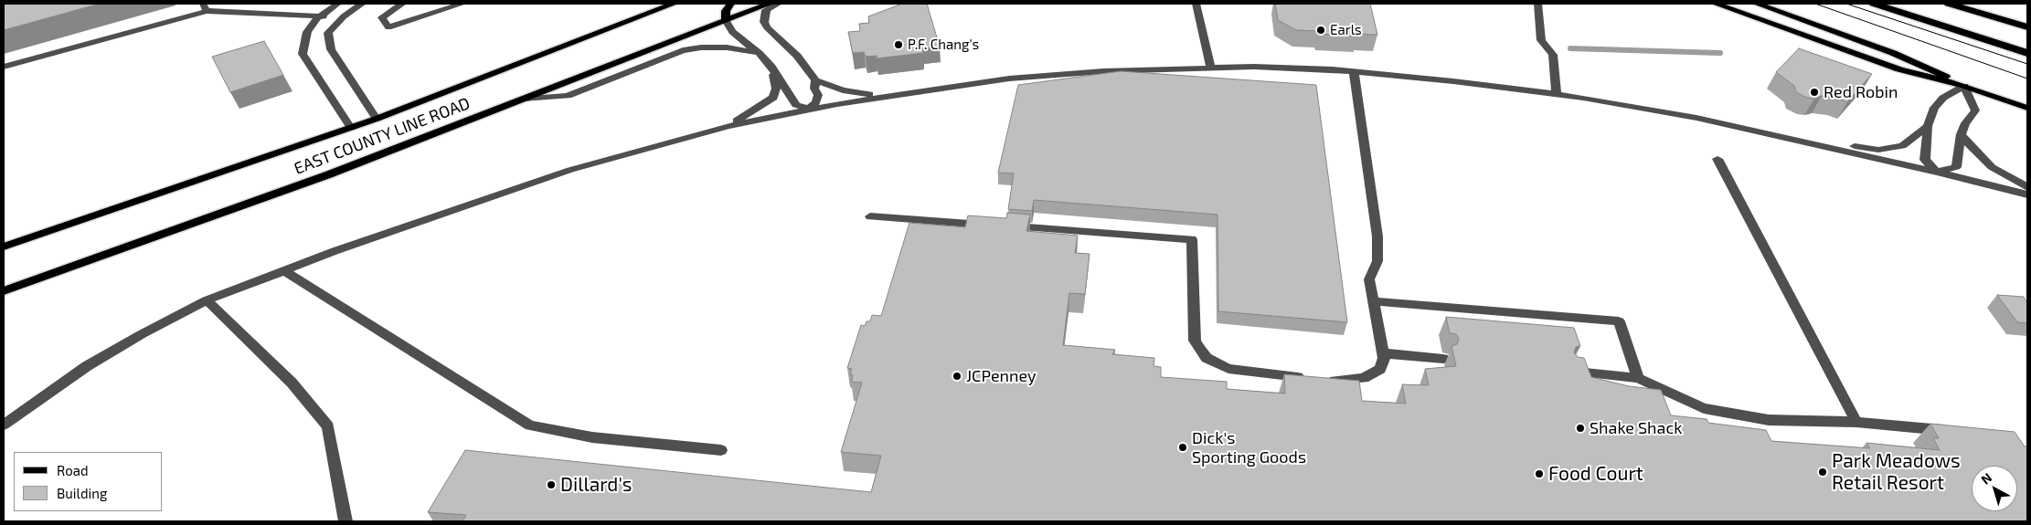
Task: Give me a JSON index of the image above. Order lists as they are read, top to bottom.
{
  "streets": {
    "main road": ["EAST COUNTY LINE ROAD"]
  },
  "places": [
    "Earls",
    "P.F. Chang's",
    "Red Robin",
    "JCPenney",
    "Shake Shack",
    "Dick's Sporting Goods",
    "Park Meadows Retail Resort",
    "Food Court",
    "Dillard's"
  ],
  "legend": ["Road", "Building"],
  "north": "top left"
}
